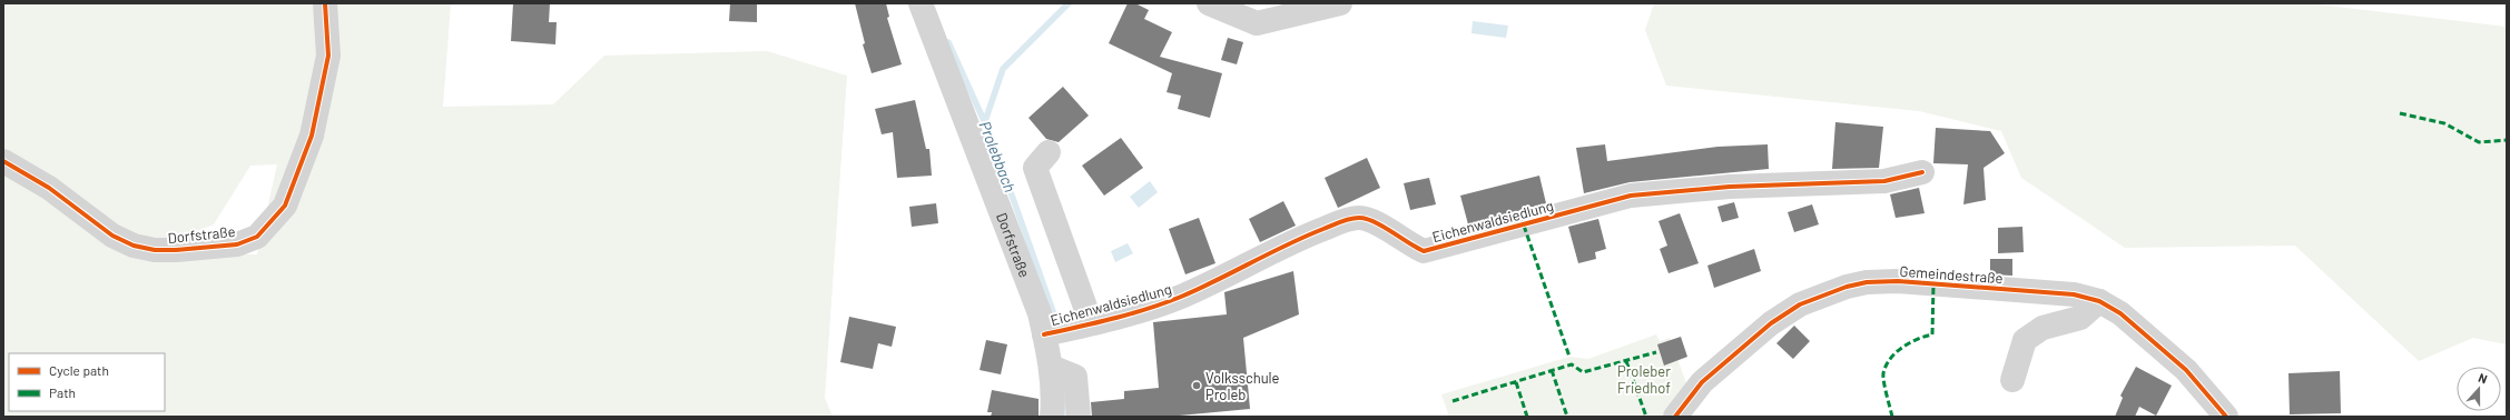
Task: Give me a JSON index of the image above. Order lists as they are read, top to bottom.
{
  "streets": {
    "street": ["Eichenwaldsiedlung", "Dorfstraße", "Gemeindestraße"]
  },
  "crossings": [
    ["Eichenwaldsiedlung", "Dorfstraße"]
  ],
  "water": ["Prolebbach"],
  "parks": ["Proleber Friedhof"],
  "places": ["Volksschule Proleb"],
  "legend": ["Cycle path", "Path"],
  "north": "top"
}
